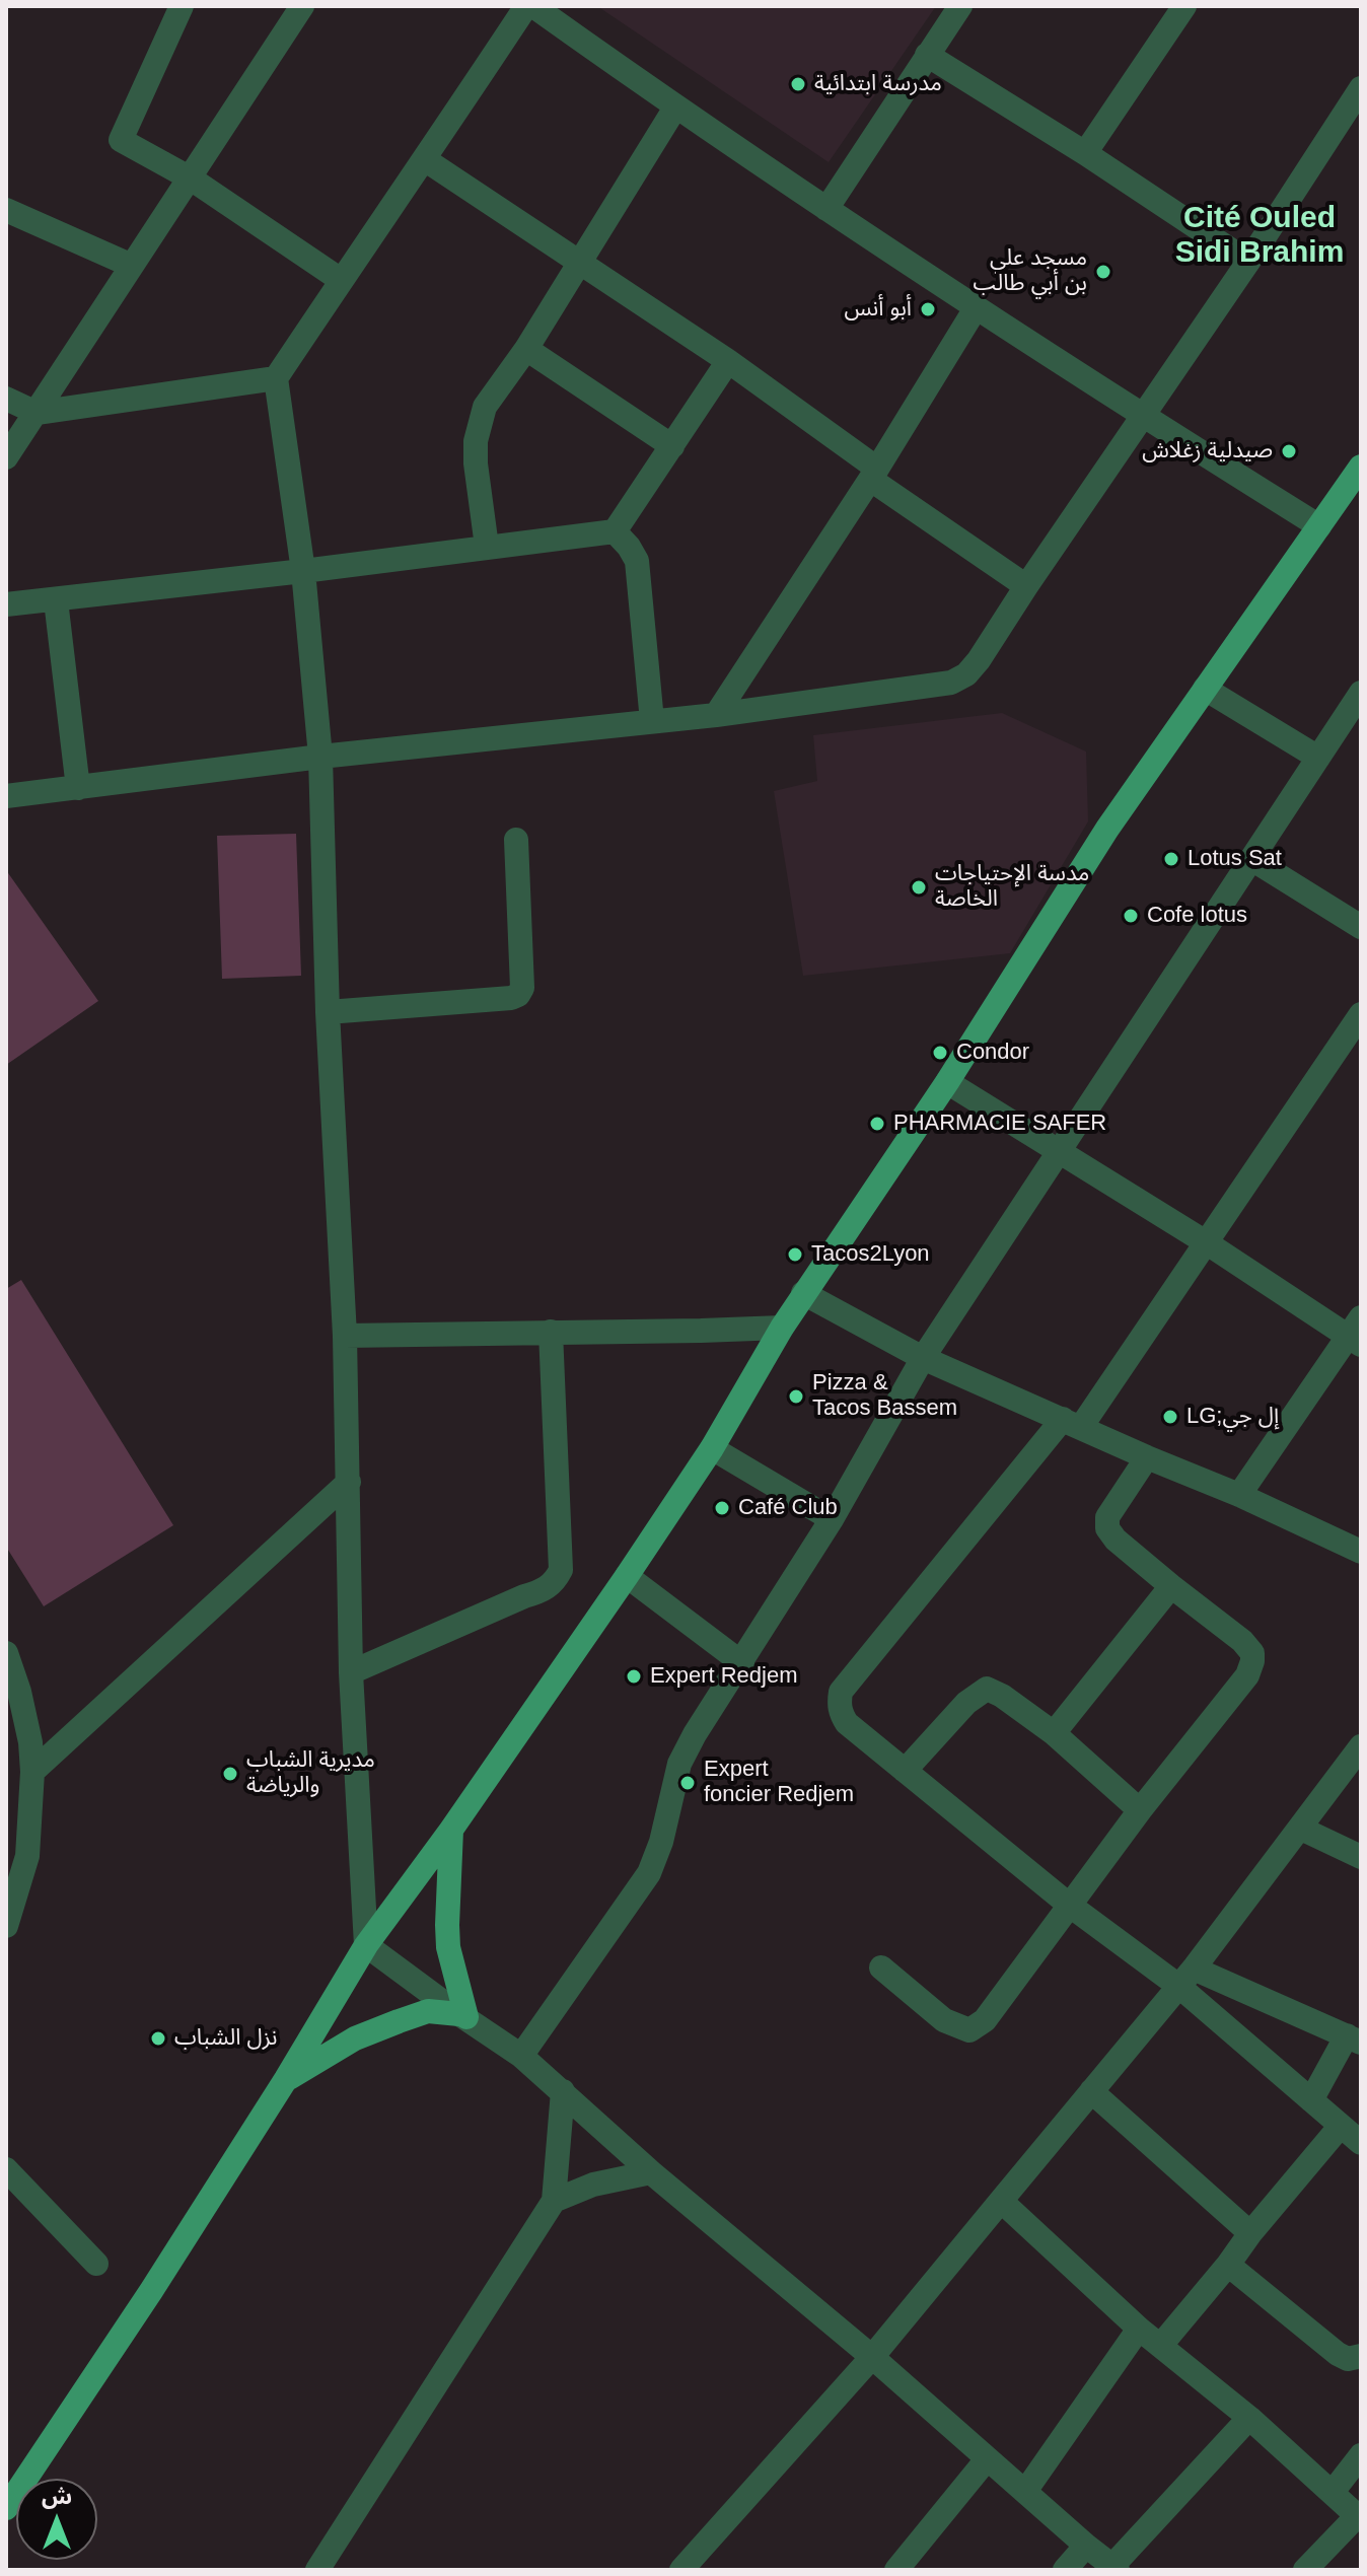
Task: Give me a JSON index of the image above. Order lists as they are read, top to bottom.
{
  "districts": ["Cité Ouled Sidi Brahim"],
  "places": [
    "مدرسة ابتدائية",
    "مسجد علي بن أبي طالب",
    "أبو أنس",
    "صيدلية زغلاش",
    "Lotus Sat",
    "مدسة الإحتياجات الخاصة",
    "Cofe lotus",
    "Condor",
    "PHARMACIE SAFER",
    "Tacos2Lyon",
    "Pizza & Tacos Bassem",
    "LG;إل جي",
    "Café Club",
    "Expert Redjem",
    "مديرية الشباب والرياضة",
    "Expert foncier Redjem",
    "نزل الشباب"
  ],
  "north": "top"
}
